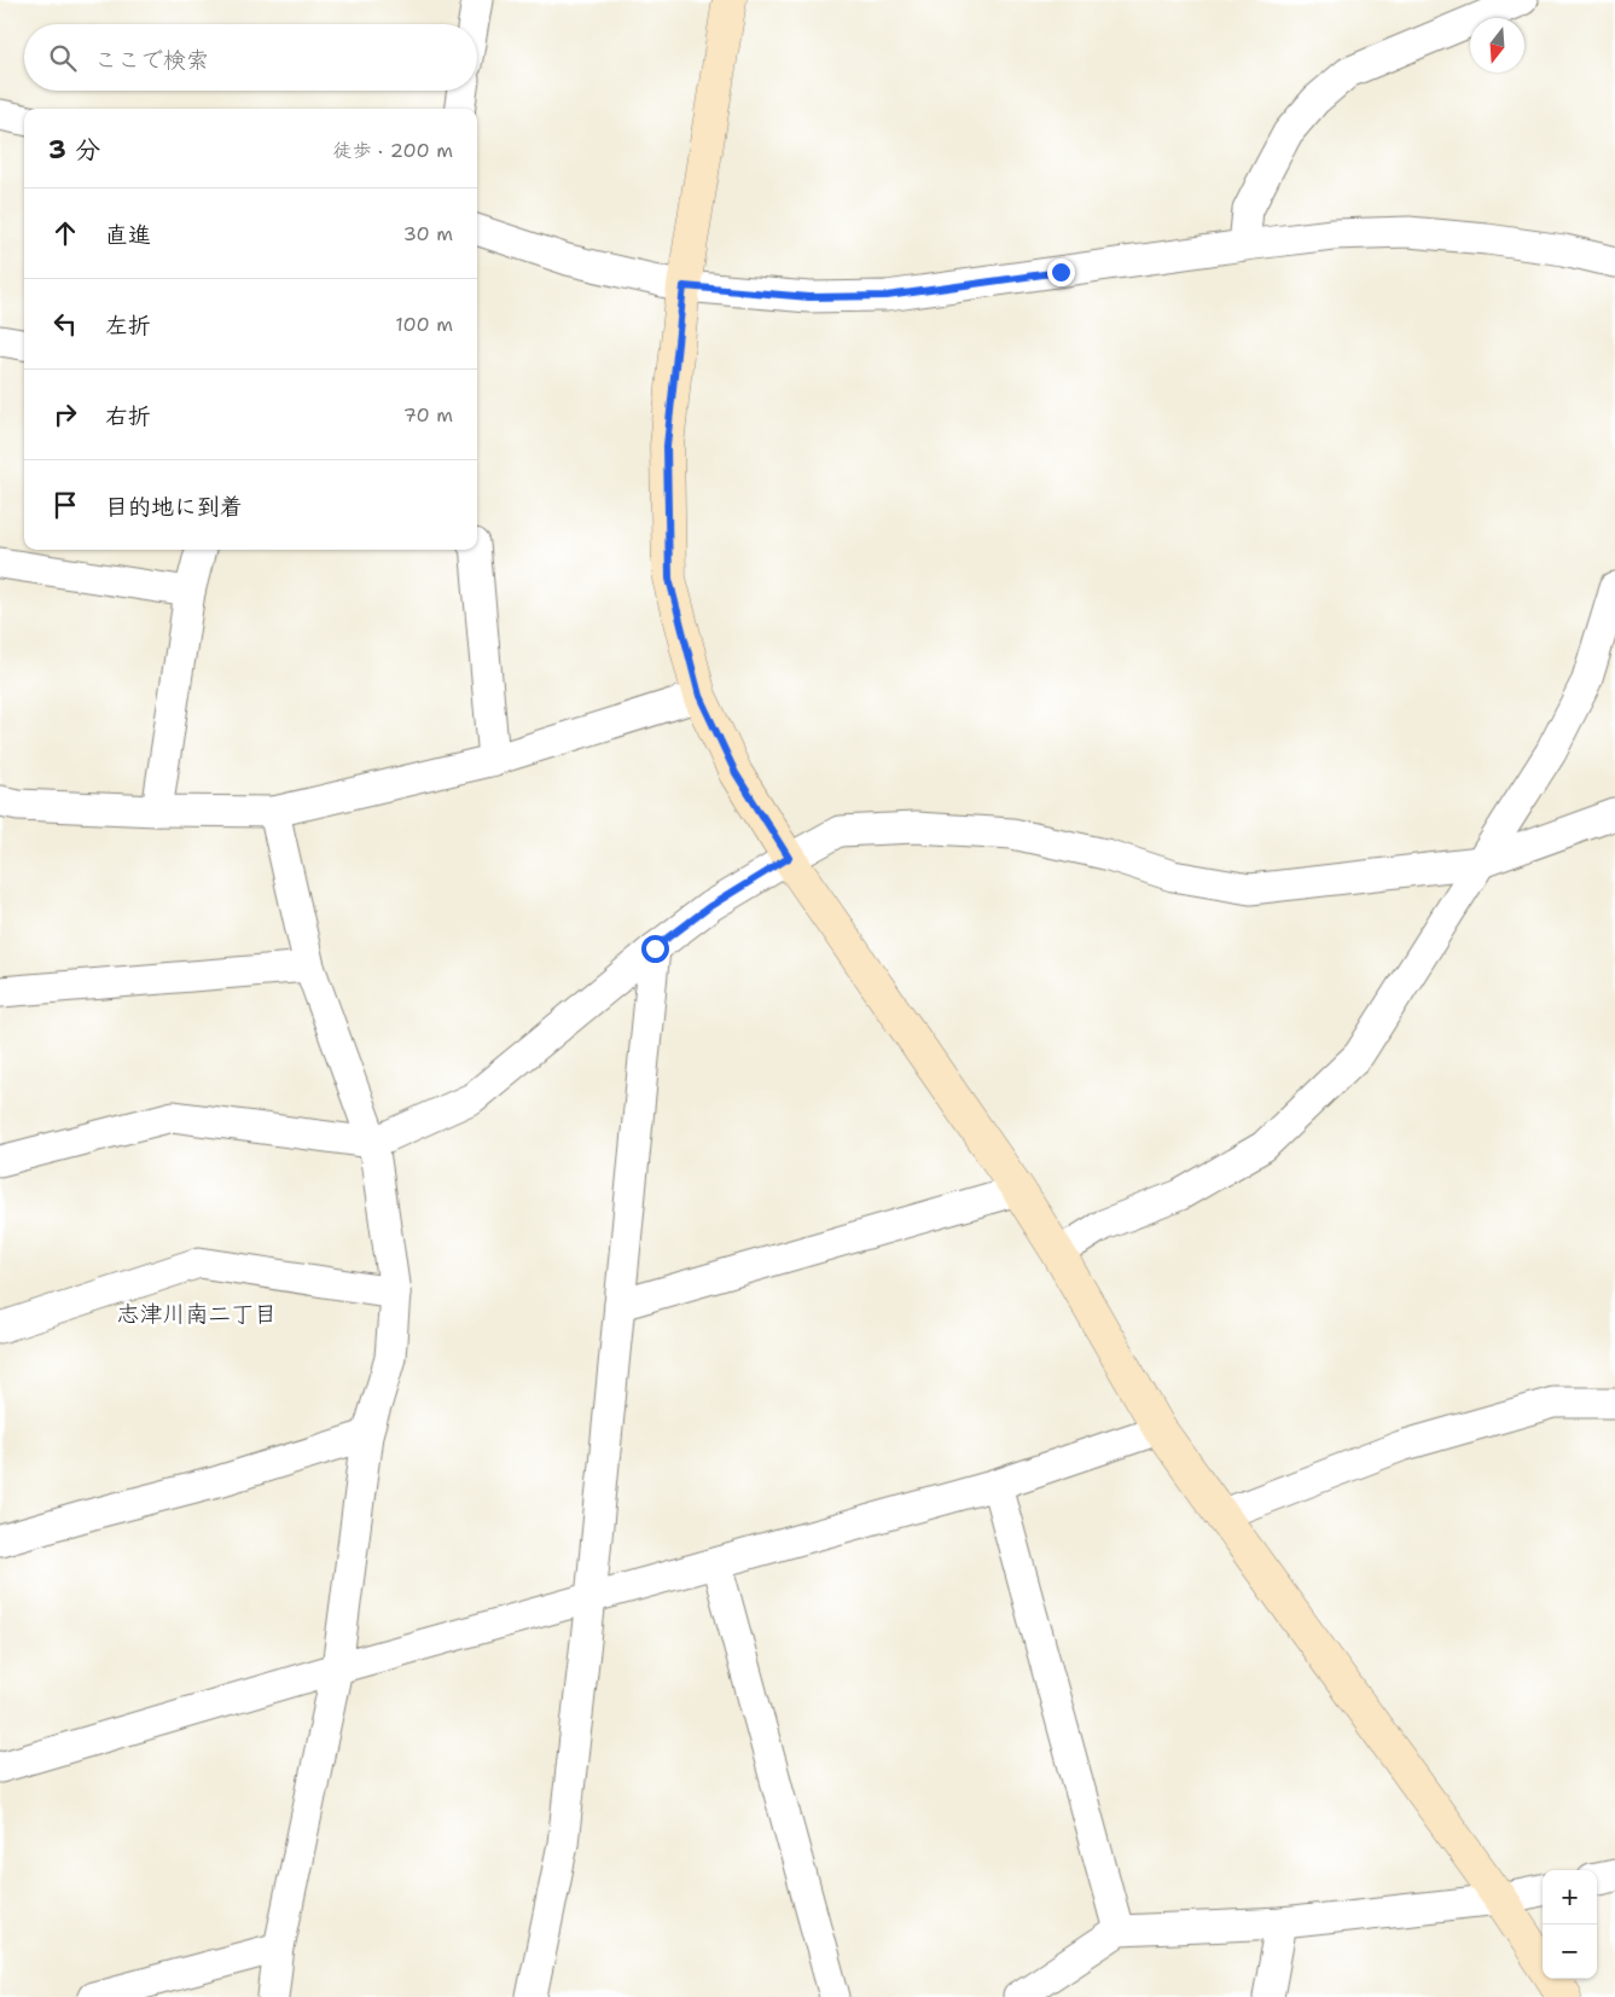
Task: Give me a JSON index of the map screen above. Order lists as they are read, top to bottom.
{
  "districts": ["志津川南二丁目"],
  "north": "bottom",
  "page": {
    "search": "ここで検索",
    "heading": ["3 分", "徒歩 · 200 m"],
    "list": [
      ["直進", "30 m"],
      ["左折", "100 m"],
      ["右折", "70 m"],
      "目的地に到着"
    ],
    "map_buttons": ["+", "−"]
  }
}
